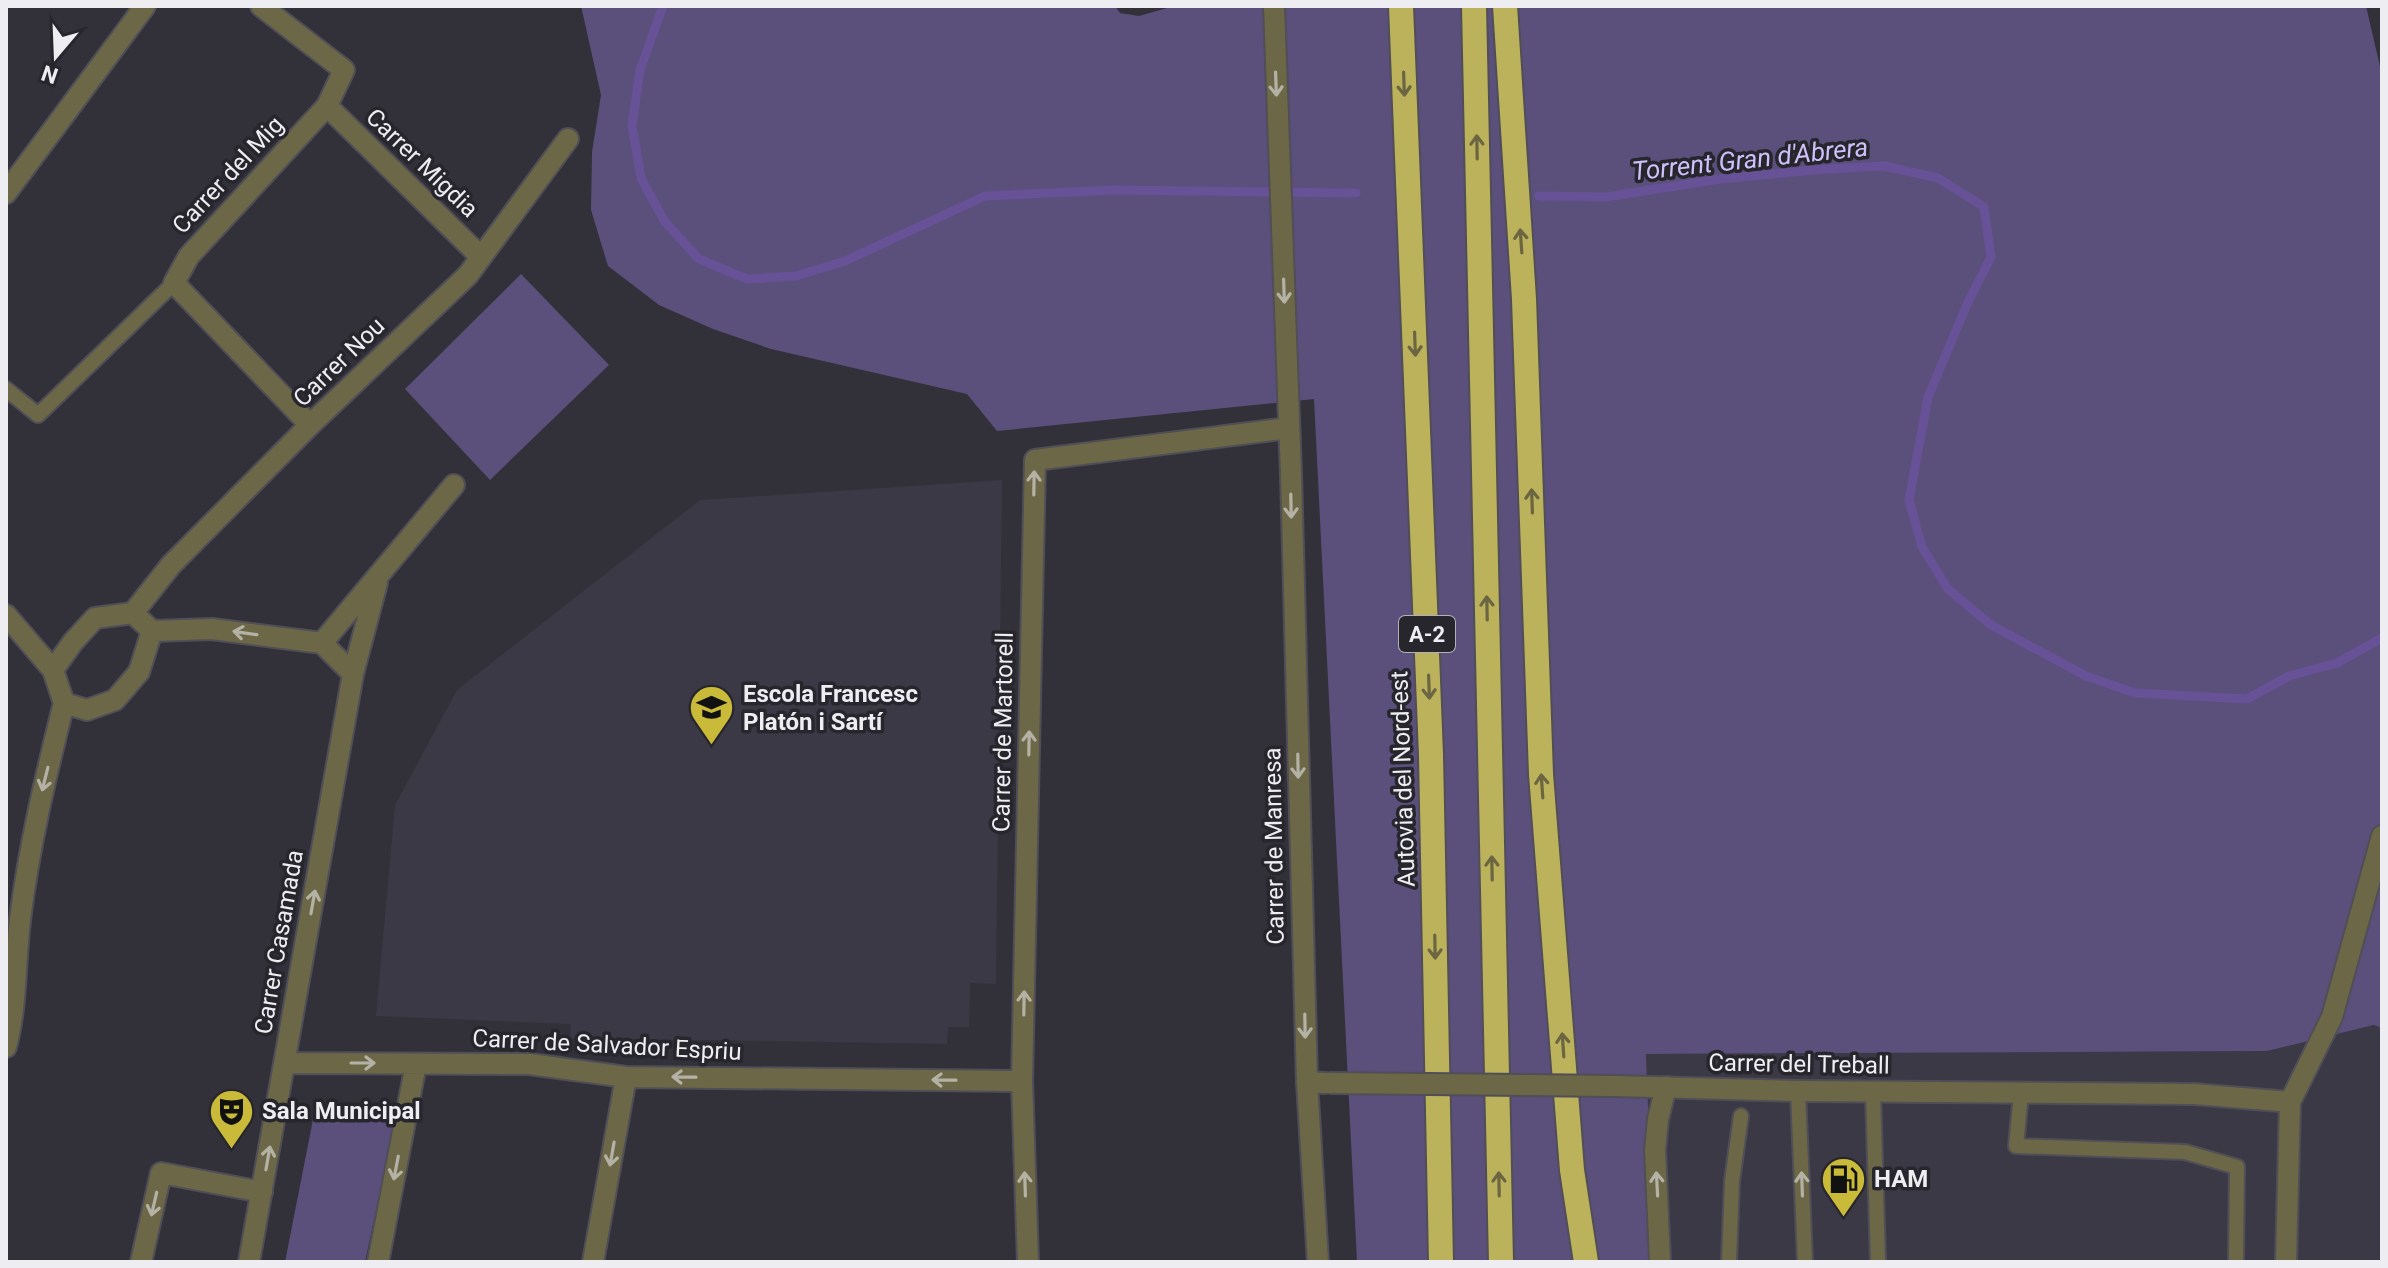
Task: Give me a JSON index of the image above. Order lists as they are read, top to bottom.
{
  "streets": {
    "highway": ["A-2", "Autovia del Nord-est"],
    "street": [
      "Carrer Migdia",
      "Carrer del Mig",
      "Carrer Nou",
      "Carrer de Martorell",
      "Carrer de Manresa",
      "Carrer Casamada",
      "Carrer de Salvador Espriu",
      "Carrer del Treball"
    ]
  },
  "crossings": [
    ["Carrer Migdia", "Carrer del Mig"],
    ["Carrer Migdia", "Carrer Nou"],
    ["Carrer de Martorell", "Carrer de Manresa"],
    ["Carrer de Martorell", "Carrer de Salvador Espriu"],
    ["Carrer de Manresa", "Carrer del Treball"],
    ["Carrer Casamada", "Carrer de Salvador Espriu"]
  ],
  "one_way": ["Carrer de Martorell", "Carrer de Manresa", "Carrer Casamada"],
  "water": ["Torrent Gran d'Abrera"],
  "places": {
    "school or university": ["Escola Francesc Platón i Sartí"],
    "theatre": ["Sala Municipal"],
    "fuel station": ["HAM"]
  },
  "north": "bottom"
}
